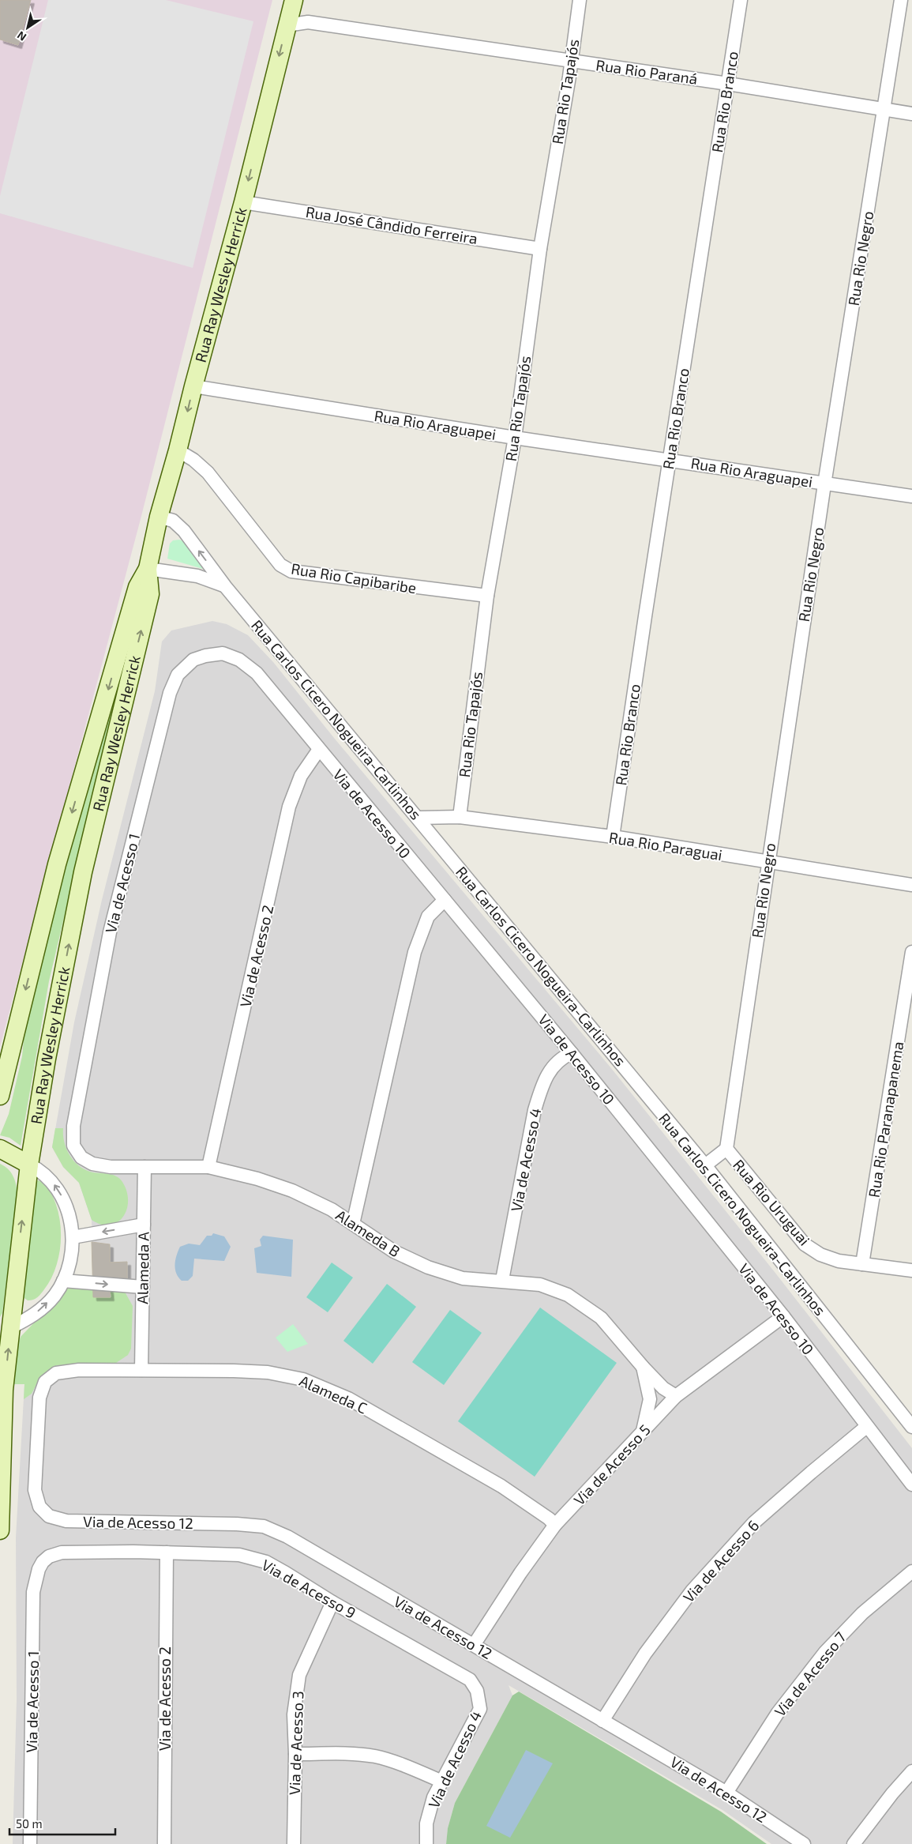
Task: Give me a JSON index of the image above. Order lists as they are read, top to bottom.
{
  "streets": {
    "street": [
      "Rua Rio Paraná",
      "Rua Rio Tapajós",
      "Rua Rio Branco",
      "Rua José Cândido Ferreira",
      "Rua Rio Negro",
      "Rua Ray Wesley Herrick",
      "Rua Rio Araguapei",
      "Rua Rio Capibaribe",
      "Rua Carlos Cicero Nogueira-Carlinhos",
      "Via de Acesso 10",
      "Rua Rio Paraguai",
      "Via de Acesso 1",
      "Via de Acesso 2",
      "Rua Rio Paranapanema",
      "Via de Acesso 4",
      "Rua Rio Uruguai",
      "Alameda B",
      "Alameda A",
      "Alameda C",
      "Via de Acesso 5",
      "Via de Acesso 12",
      "Via de Acesso 6",
      "Via de Acesso 9",
      "Via de Acesso 7",
      "Via de Acesso 3"
    ]
  },
  "crossings": [
    ["Rua Rio Paraná", "Rua Rio Tapajós"],
    ["Rua Rio Paraná", "Rua Rio Branco"],
    ["Rua Rio Paraná", "Rua Rio Negro"],
    ["Rua Rio Paraná", "Rua Ray Wesley Herrick"],
    ["Rua Rio Tapajós", "Rua José Cândido Ferreira"],
    ["Rua Rio Tapajós", "Rua Rio Araguapei"],
    ["Rua Rio Tapajós", "Rua Rio Capibaribe"],
    ["Rua Rio Tapajós", "Rua Rio Paraguai"],
    ["Rua Rio Branco", "Rua Rio Araguapei"],
    ["Rua Rio Branco", "Rua Rio Paraguai"],
    ["Rua José Cândido Ferreira", "Rua Ray Wesley Herrick"],
    ["Rua Rio Negro", "Rua Rio Araguapei"],
    ["Rua Rio Negro", "Rua Rio Paraguai"],
    ["Rua Rio Negro", "Rua Rio Uruguai"],
    ["Rua Ray Wesley Herrick", "Rua Rio Araguapei"],
    ["Rua Ray Wesley Herrick", "Rua Rio Capibaribe"],
    ["Rua Ray Wesley Herrick", "Rua Carlos Cicero Nogueira-Carlinhos"],
    ["Rua Carlos Cicero Nogueira-Carlinhos", "Rua Rio Paraguai"],
    ["Via de Acesso 10", "Via de Acesso 1"],
    ["Via de Acesso 10", "Via de Acesso 2"],
    ["Via de Acesso 10", "Via de Acesso 4"],
    ["Via de Acesso 10", "Via de Acesso 5"],
    ["Via de Acesso 10", "Via de Acesso 6"],
    ["Via de Acesso 1", "Alameda B"],
    ["Via de Acesso 1", "Via de Acesso 9"],
    ["Via de Acesso 2", "Alameda B"],
    ["Via de Acesso 2", "Via de Acesso 9"],
    ["Rua Rio Paranapanema", "Rua Rio Uruguai"],
    ["Via de Acesso 4", "Alameda B"],
    ["Via de Acesso 4", "Via de Acesso 9"],
    ["Alameda B", "Alameda A"],
    ["Alameda B", "Via de Acesso 5"],
    ["Alameda A", "Alameda C"],
    ["Alameda C", "Via de Acesso 5"],
    ["Alameda C", "Via de Acesso 12"],
    ["Via de Acesso 5", "Via de Acesso 12"],
    ["Via de Acesso 12", "Via de Acesso 6"],
    ["Via de Acesso 12", "Via de Acesso 7"],
    ["Via de Acesso 9", "Via de Acesso 3"]
  ],
  "scale_bar": "50 m",
  "north": "bottom left"
}
